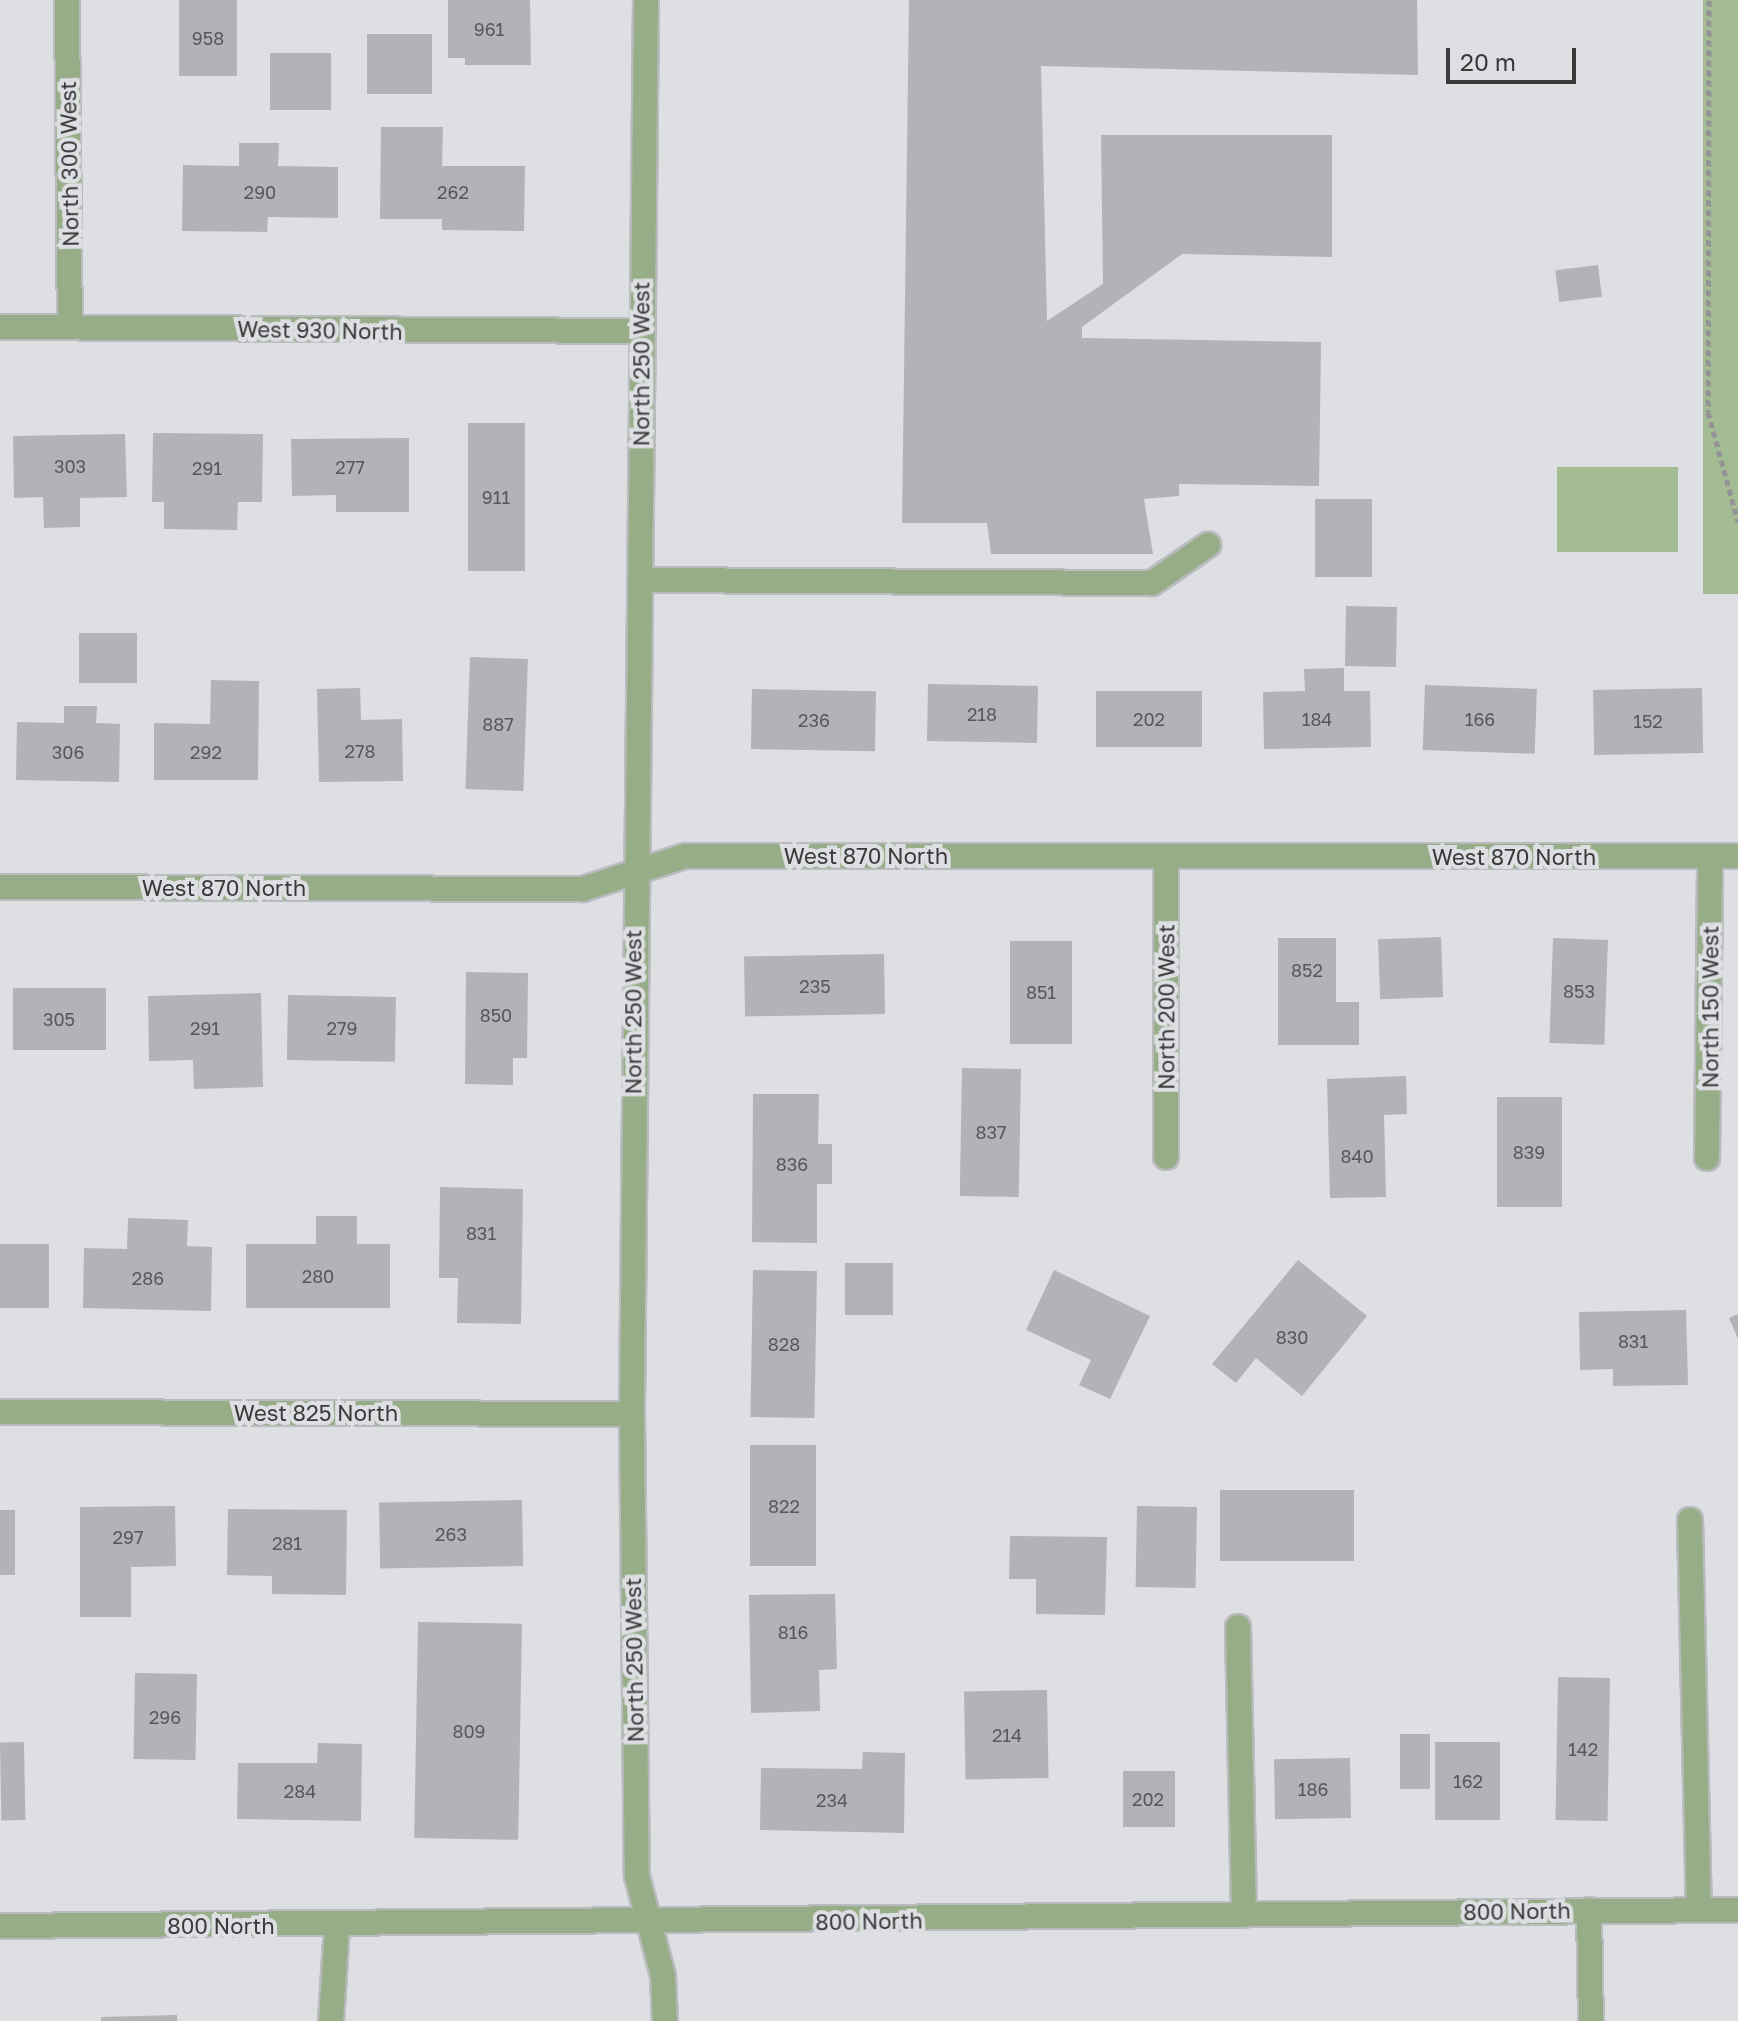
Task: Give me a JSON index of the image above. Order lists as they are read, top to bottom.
{
  "streets": {
    "street": [
      "North 300 West",
      "West 930 North",
      "North 250 West",
      "West 870 North",
      "North 200 West",
      "North 150 West",
      "West 825 North",
      "800 North"
    ]
  },
  "crossings": [
    ["North 300 West", "West 930 North"],
    ["West 930 North", "North 250 West"],
    ["North 250 West", "West 870 North"],
    ["North 250 West", "West 825 North"],
    ["North 250 West", "800 North"],
    ["West 870 North", "North 200 West"],
    ["West 870 North", "North 150 West"]
  ],
  "house_numbers": [
    "961",
    "958",
    "290",
    "262",
    "303",
    "277",
    "291",
    "911",
    "218",
    "202",
    "184",
    "166",
    "236",
    "152",
    "887",
    "278",
    "306",
    "292",
    "852",
    "235",
    "853",
    "851",
    "850",
    "305",
    "291",
    "279",
    "837",
    "839",
    "840",
    "836",
    "831",
    "280",
    "286",
    "830",
    "831",
    "828",
    "822",
    "263",
    "297",
    "281",
    "816",
    "296",
    "809",
    "214",
    "142",
    "162",
    "186",
    "284",
    "202",
    "234"
  ],
  "scale_bar": "20 m"
}
